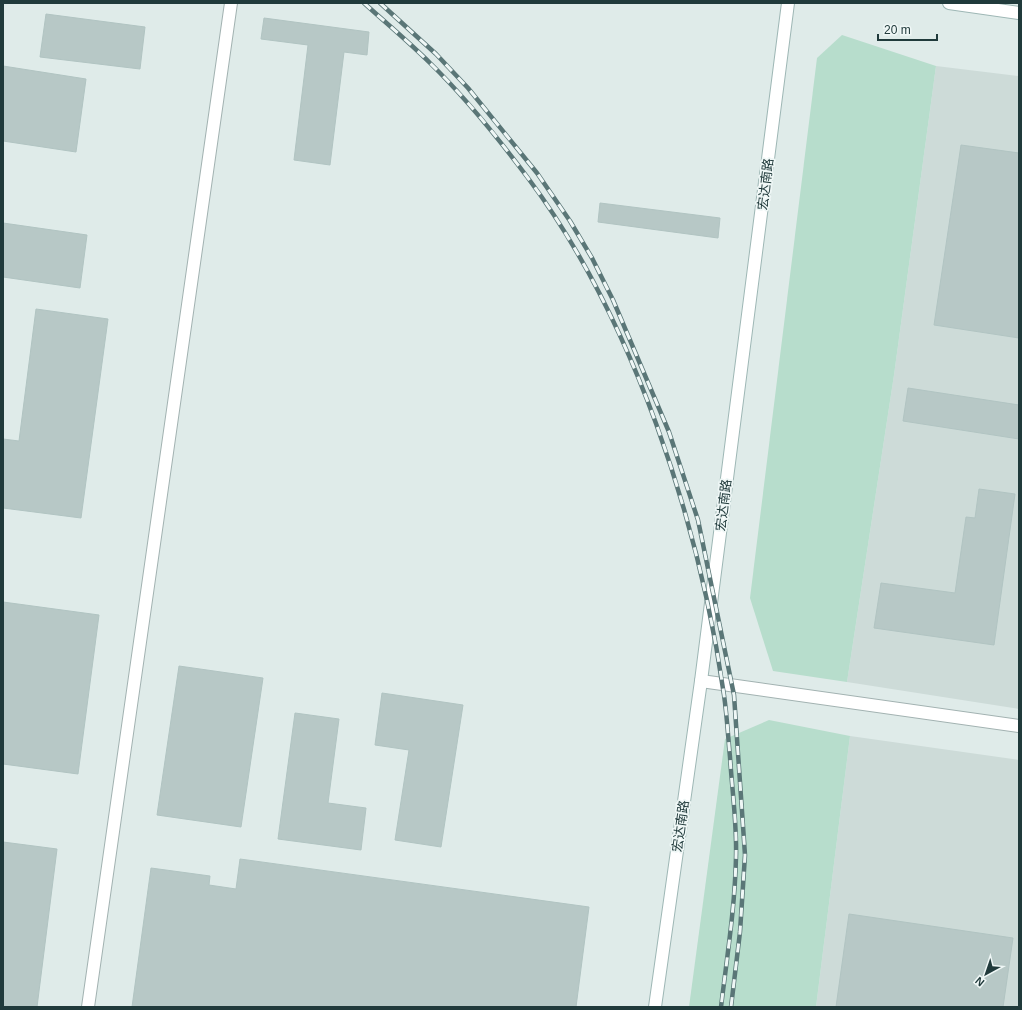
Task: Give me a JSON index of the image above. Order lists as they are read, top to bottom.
{
  "streets": {
    "street": ["宏达南路"]
  },
  "scale_bar": "20 m",
  "north": "bottom left"
}
